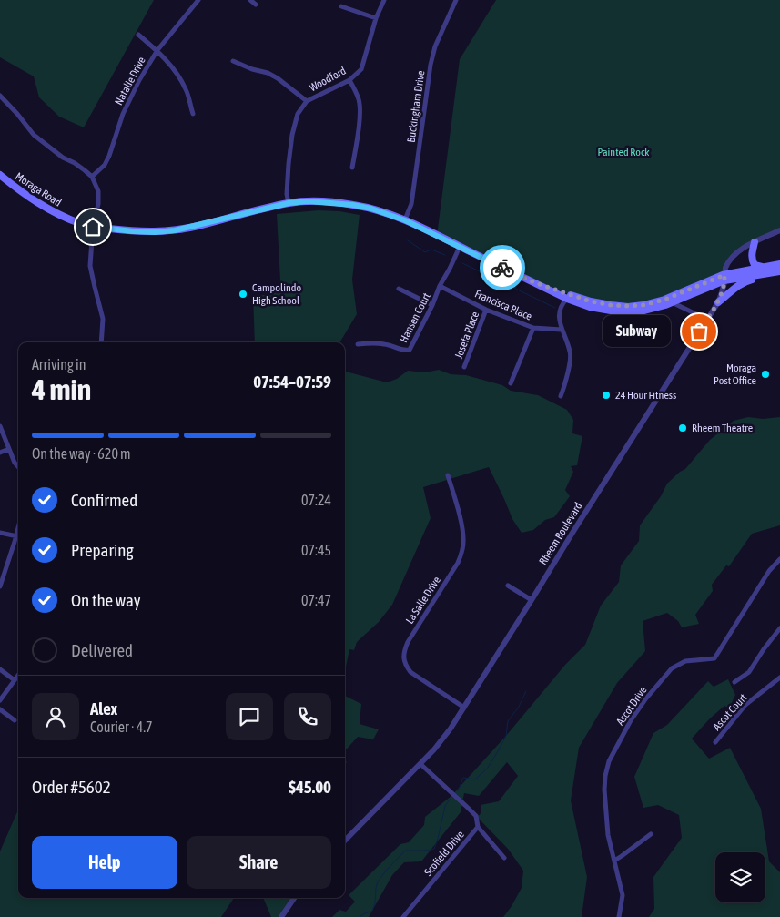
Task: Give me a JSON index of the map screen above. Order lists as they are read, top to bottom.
{
  "streets": {
    "main road": ["Moraga Road"],
    "street": [
      "Woodford",
      "Natalie Drive",
      "Buckingham Drive",
      "Francisca Place",
      "Hansen Court",
      "Josefa Place",
      "Rheem Boulevard",
      "La Salle Drive",
      "Ascot Drive",
      "Ascot Court",
      "Scofield Drive"
    ]
  },
  "crossings": [
    ["Woodford", "Moraga Road"],
    ["Buckingham Drive", "Moraga Road"],
    ["Moraga Road", "Hansen Court"],
    ["Moraga Road", "Rheem Boulevard"],
    ["Francisca Place", "Hansen Court"],
    ["Francisca Place", "Josefa Place"],
    ["Rheem Boulevard", "La Salle Drive"],
    ["Rheem Boulevard", "Scofield Drive"]
  ],
  "parks": ["Painted Rock"],
  "places": [
    "Campolindo High School",
    "Subway",
    "Moraga Post Office",
    "24 Hour Fitness",
    "Rheem Theatre"
  ],
  "page": {
    "bubble": "Subway",
    "heading": ["4 min", "Arriving in", "07:54–07:59"],
    "panel": [
      "Alex",
      "Courier · 4.7",
      "Order #5602",
      "$45.00"
    ],
    "bar": "On the way · 620 m",
    "list": [
      ["Confirmed", "07:24"],
      ["Preparing", "07:45"],
      ["On the way", "07:47"],
      "Delivered"
    ],
    "buttons": ["Help", "Share"]
  }
}
